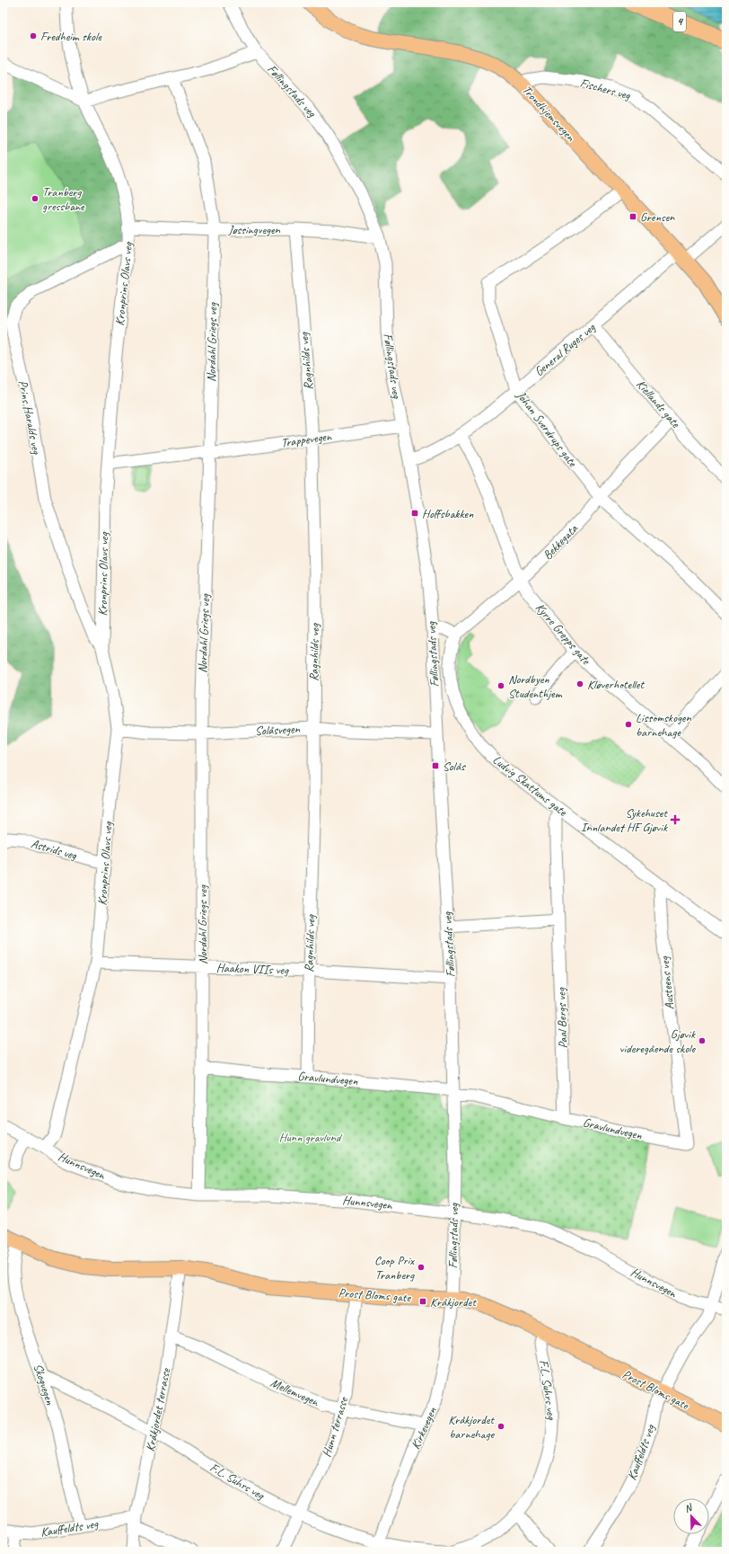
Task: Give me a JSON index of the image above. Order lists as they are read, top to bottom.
{
  "streets": {
    "highway": ["4"],
    "main road": ["Trondhjemsvegen", "Prost Bloms gate"],
    "street": [
      "Fischers veg",
      "Føllingstads veg",
      "Jøssingvegen",
      "Kronprins Olavs veg",
      "Nordahl Griegs veg",
      "General Ruges veg",
      "Ragnhilds veg",
      "Kiellands gate",
      "Prins Haralds veg",
      "Johan Sverdrups gate",
      "Trappevegen",
      "Bekkegata",
      "Kyrre Grepps gate",
      "Solåsvegen",
      "Ludvig Skattums gate",
      "Astrids veg",
      "Haakon VIIs veg",
      "Austeens veg",
      "Paal Bergs veg",
      "Gravlundvegen",
      "Hunnsvegen",
      "Skogvegen",
      "F.L. Suhrs veg",
      "Mellemvegen",
      "Kråkjordet terrasse",
      "Hunn terrasse",
      "Kirkevegen",
      "Kauffeldts veg"
    ]
  },
  "crossings": [
    ["Fischers veg", "Trondhjemsvegen"],
    ["Føllingstads veg", "Jøssingvegen"],
    ["Føllingstads veg", "General Ruges veg"],
    ["Føllingstads veg", "Trappevegen"],
    ["Føllingstads veg", "Solåsvegen"],
    ["Føllingstads veg", "Haakon VIIs veg"],
    ["Føllingstads veg", "Gravlundvegen"],
    ["Føllingstads veg", "Hunnsvegen"],
    ["Føllingstads veg", "Prost Bloms gate"],
    ["Føllingstads veg", "Kirkevegen"],
    ["Trondhjemsvegen", "General Ruges veg"],
    ["Trondhjemsvegen", "Johan Sverdrups gate"],
    ["Jøssingvegen", "Kronprins Olavs veg"],
    ["Jøssingvegen", "Nordahl Griegs veg"],
    ["Jøssingvegen", "Ragnhilds veg"],
    ["Kronprins Olavs veg", "Prins Haralds veg"],
    ["Kronprins Olavs veg", "Trappevegen"],
    ["Kronprins Olavs veg", "Solåsvegen"],
    ["Kronprins Olavs veg", "Astrids veg"],
    ["Kronprins Olavs veg", "Haakon VIIs veg"],
    ["Kronprins Olavs veg", "Hunnsvegen"],
    ["Nordahl Griegs veg", "Trappevegen"],
    ["Nordahl Griegs veg", "Solåsvegen"],
    ["Nordahl Griegs veg", "Haakon VIIs veg"],
    ["Nordahl Griegs veg", "Gravlundvegen"],
    ["Nordahl Griegs veg", "Hunnsvegen"],
    ["General Ruges veg", "Kiellands gate"],
    ["General Ruges veg", "Johan Sverdrups gate"],
    ["General Ruges veg", "Kyrre Grepps gate"],
    ["Ragnhilds veg", "Trappevegen"],
    ["Ragnhilds veg", "Solåsvegen"],
    ["Ragnhilds veg", "Haakon VIIs veg"],
    ["Ragnhilds veg", "Gravlundvegen"],
    ["Kiellands gate", "Bekkegata"],
    ["Johan Sverdrups gate", "Bekkegata"],
    ["Bekkegata", "Kyrre Grepps gate"],
    ["Bekkegata", "Ludvig Skattums gate"],
    ["Ludvig Skattums gate", "Austeens veg"],
    ["Ludvig Skattums gate", "Paal Bergs veg"],
    ["Austeens veg", "Gravlundvegen"],
    ["Paal Bergs veg", "Gravlundvegen"],
    ["Hunnsvegen", "Kauffeldts veg"],
    ["Prost Bloms gate", "Skogvegen"],
    ["Prost Bloms gate", "F.L. Suhrs veg"],
    ["Prost Bloms gate", "Kråkjordet terrasse"],
    ["Prost Bloms gate", "Hunn terrasse"],
    ["Prost Bloms gate", "Kirkevegen"],
    ["Prost Bloms gate", "Kauffeldts veg"],
    ["Skogvegen", "F.L. Suhrs veg"],
    ["Skogvegen", "Kauffeldts veg"],
    ["F.L. Suhrs veg", "Kråkjordet terrasse"],
    ["F.L. Suhrs veg", "Hunn terrasse"],
    ["F.L. Suhrs veg", "Kirkevegen"],
    ["Mellemvegen", "Kråkjordet terrasse"],
    ["Mellemvegen", "Hunn terrasse"],
    ["Mellemvegen", "Kirkevegen"],
    ["Kråkjordet terrasse", "Kauffeldts veg"]
  ],
  "parks": ["Hunn gravlund"],
  "places": {
    "other": [
      "Fredheim skole",
      "Tranberg gressbane",
      "Kløverhotellet",
      "Nordbyen Studenthjem",
      "Lissomskogen barnehage",
      "Gjøvik videregående skole",
      "Coop Prix Tranberg",
      "Kråkjordet barnehage"
    ],
    "transit": [
      "Grensen",
      "Hoffsbakken",
      "Solås",
      "Kråkjordet"
    ],
    "health": ["Sykehuset Innlandet HF Gjøvik"]
  },
  "north": "top left"
}
